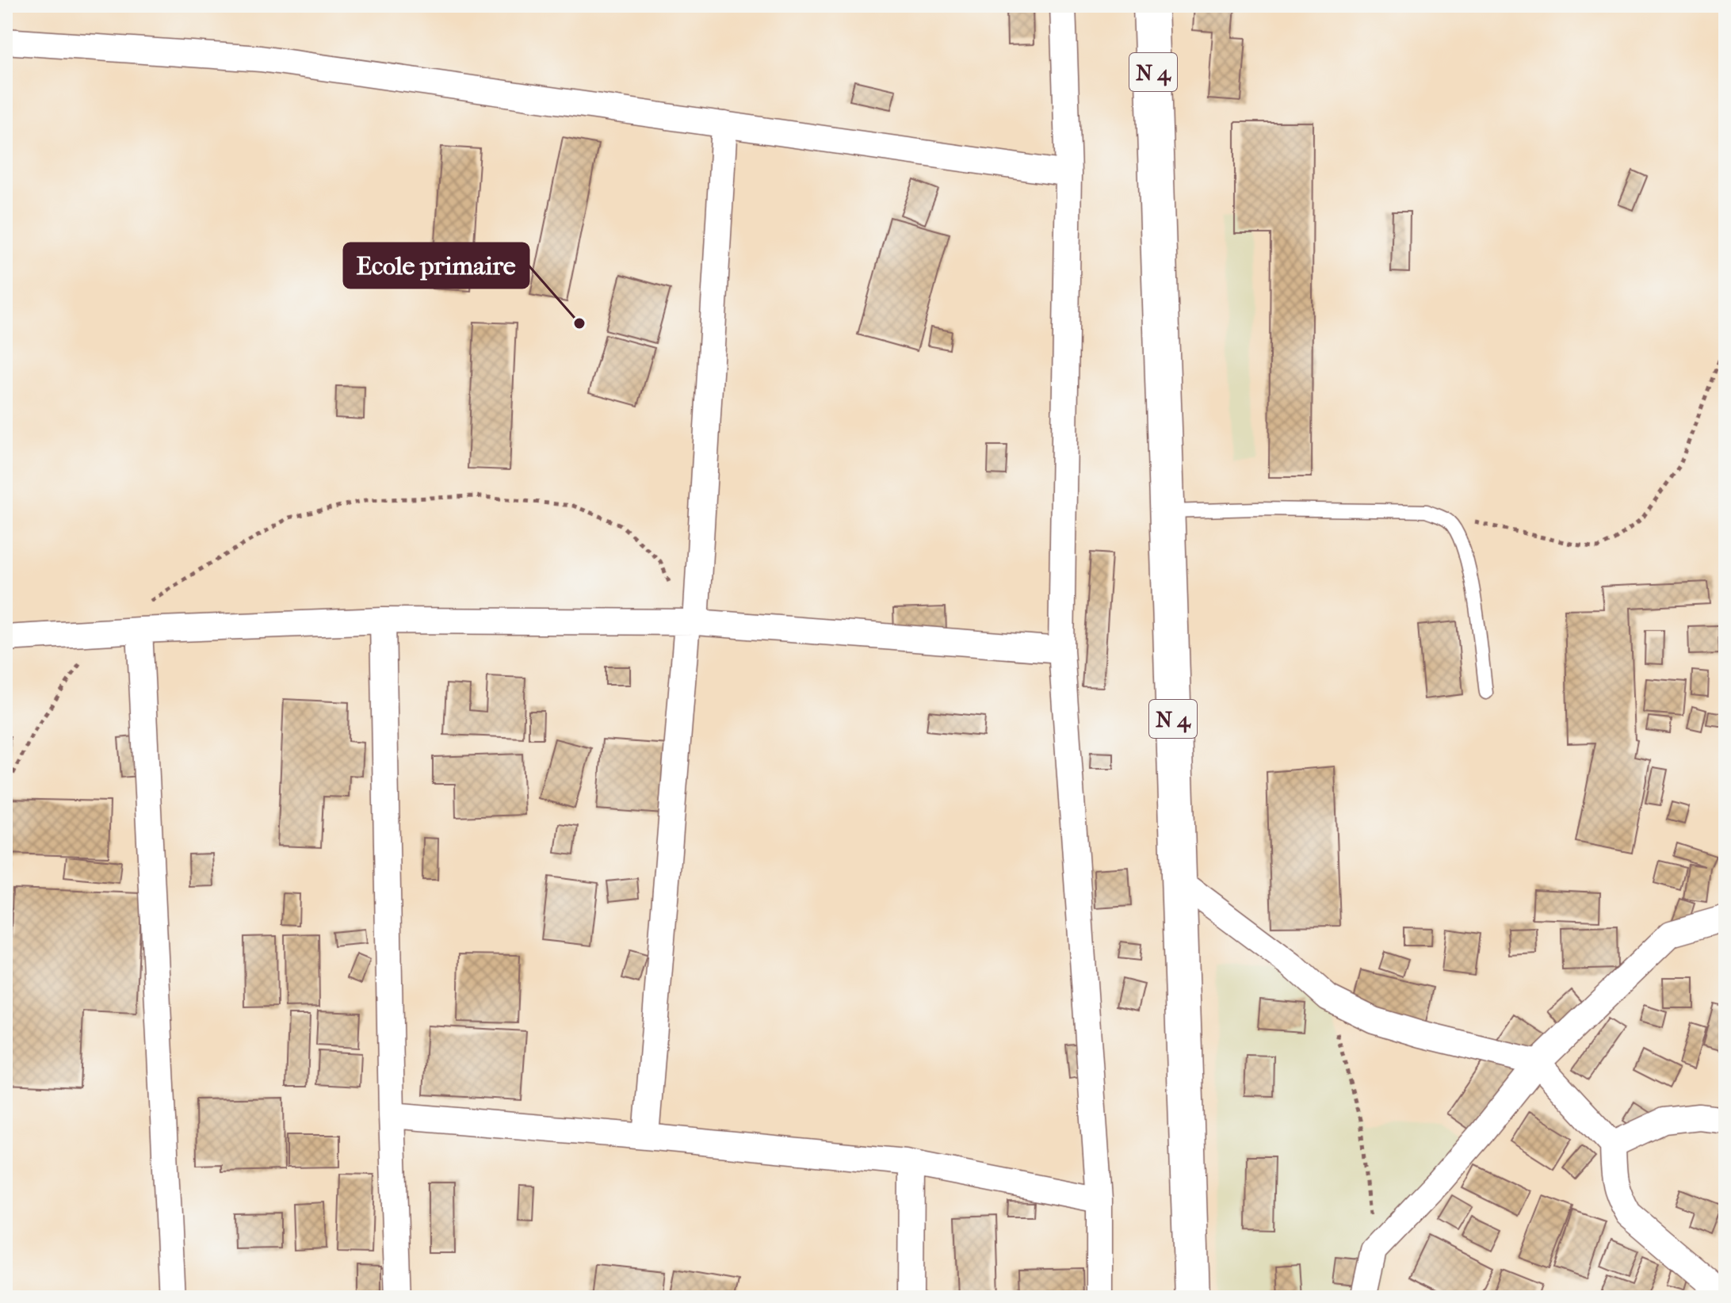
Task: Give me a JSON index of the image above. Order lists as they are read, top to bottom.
{
  "streets": {
    "highway": ["N 4"]
  },
  "places": ["Ecole primaire"]
}
